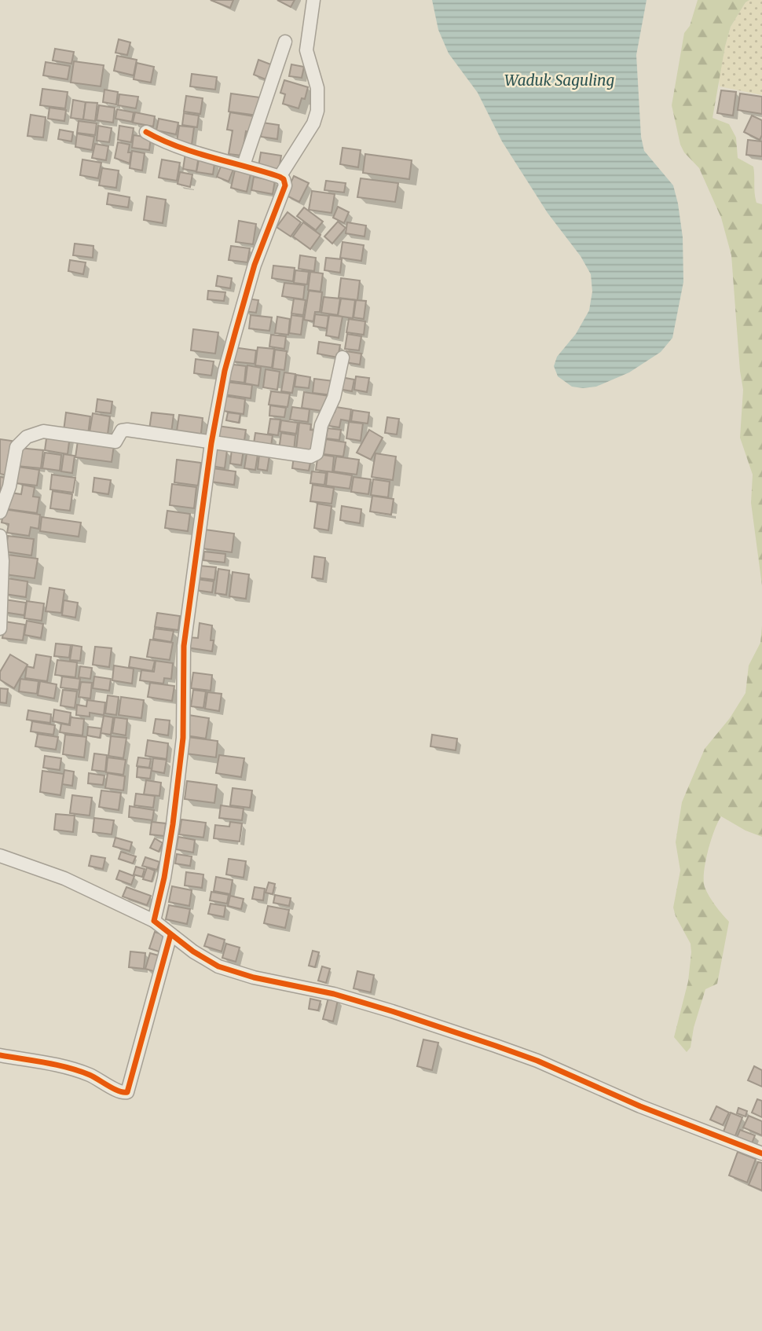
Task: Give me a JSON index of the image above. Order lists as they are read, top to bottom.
{
  "water": ["Waduk Saguling"]
}
